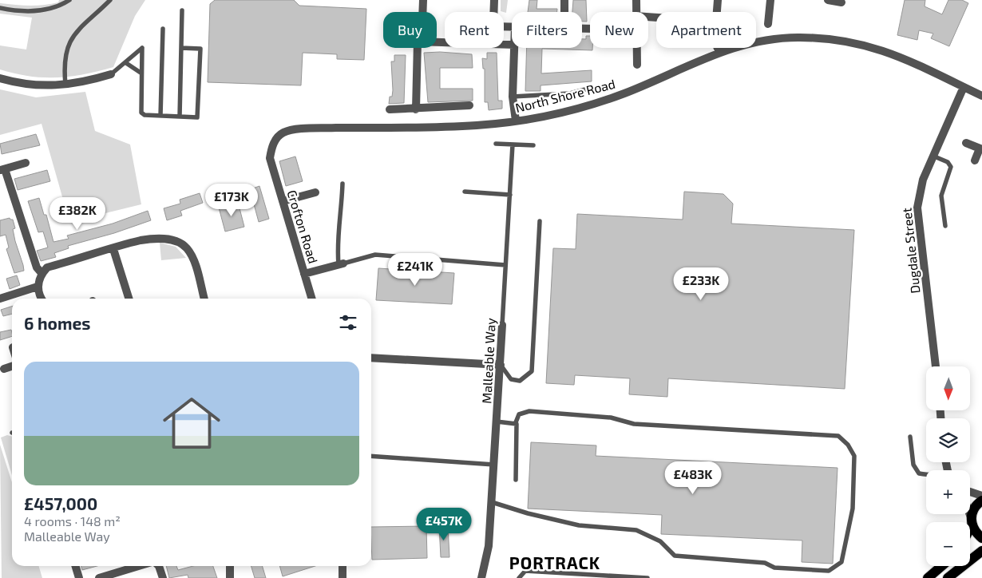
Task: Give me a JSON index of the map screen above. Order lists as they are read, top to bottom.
{
  "streets": {
    "street": [
      "North Shore Road",
      "Crofton Road",
      "Dugdale Street",
      "Malleable Way"
    ]
  },
  "crossings": [
    ["North Shore Road", "Crofton Road"],
    ["North Shore Road", "Dugdale Street"]
  ],
  "districts": ["PORTRACK"],
  "north": "bottom",
  "page": {
    "chip": [
      "Buy",
      "Rent",
      "Filters",
      "New",
      "Apartment"
    ],
    "price": [
      "£173K",
      "£382K",
      "£241K",
      "£233K",
      "£483K",
      "£457K"
    ],
    "heading": "6 homes",
    "list": [
      {
        "name": "£457,000",
        "note": "4 rooms · 148 m² · Malleable Way"
      }
    ],
    "map_buttons": ["+", "−"]
  }
}
